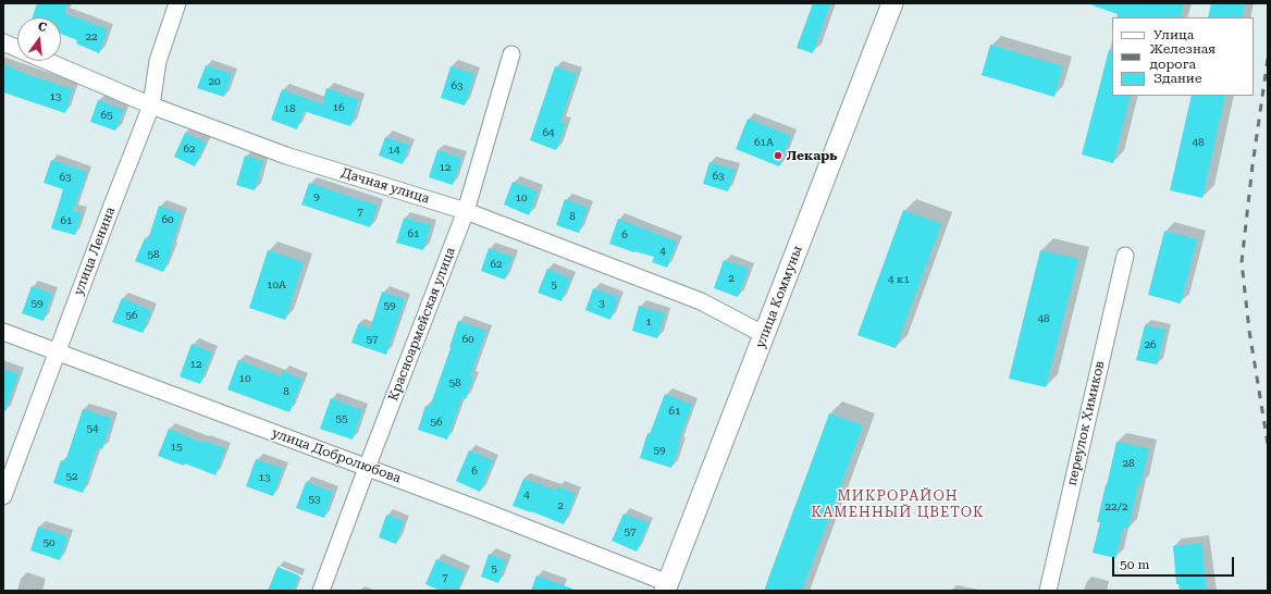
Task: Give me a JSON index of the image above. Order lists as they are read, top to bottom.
{
  "streets": {
    "street": [
      "Дачная улица",
      "улица Ленина",
      "улица Коммуны",
      "Красноармейская улица",
      "переулок Химиков",
      "улица Добролюбова"
    ]
  },
  "crossings": [
    ["Дачная улица", "улица Ленина"],
    ["Дачная улица", "улица Коммуны"],
    ["Дачная улица", "Красноармейская улица"],
    ["улица Ленина", "улица Добролюбова"],
    ["улица Коммуны", "улица Добролюбова"],
    ["Красноармейская улица", "улица Добролюбова"]
  ],
  "districts": ["МИКРОРАЙОН КАМЕННЫЙ ЦВЕТОК"],
  "places": ["Лекарь"],
  "house_numbers": [
    "22",
    "20",
    "63",
    "13",
    "16",
    "18",
    "65",
    "64",
    "61А",
    "48",
    "62",
    "14",
    "12",
    "63",
    "63",
    "9",
    "10",
    "7",
    "8",
    "60",
    "61",
    "61",
    "6",
    "4",
    "58",
    "62",
    "2",
    "4 к1",
    "10А",
    "5",
    "59",
    "3",
    "59",
    "56",
    "48",
    "1",
    "57",
    "60",
    "26",
    "12",
    "10",
    "58",
    "8",
    "61",
    "55",
    "56",
    "54",
    "15",
    "59",
    "28",
    "6",
    "52",
    "13",
    "4",
    "53",
    "2",
    "22/2",
    "57",
    "50",
    "5",
    "7"
  ],
  "legend": ["Улица", "Железная дорога", "Здание"],
  "scale_bar": "50 m",
  "north": "top"
}
